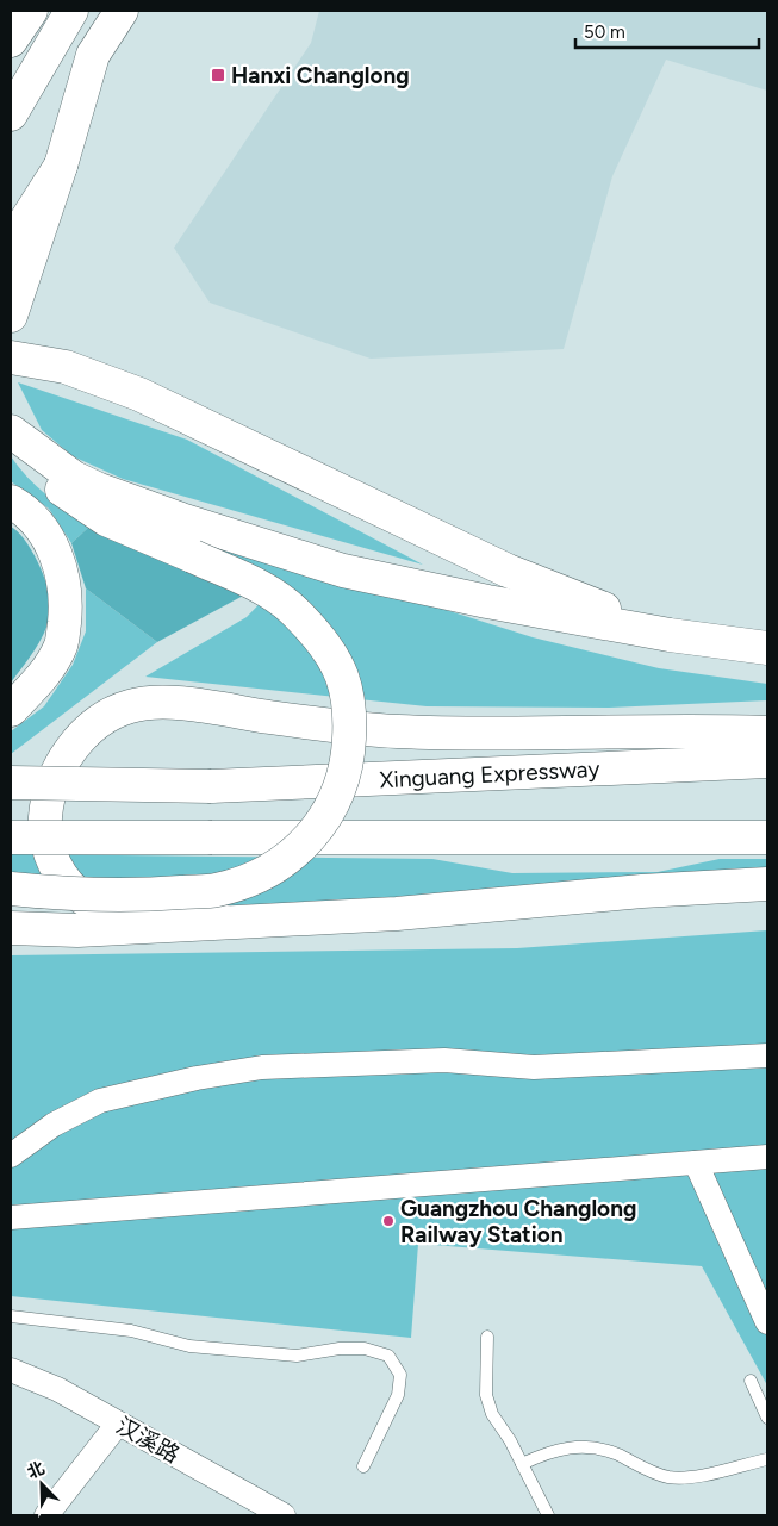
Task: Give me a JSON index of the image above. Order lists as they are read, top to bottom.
{
  "streets": {
    "main road": ["Xinguang Expressway"],
    "street": ["汉溪路"]
  },
  "places": {
    "transit": ["Hanxi Changlong"],
    "other": ["Guangzhou Changlong Railway Station"]
  },
  "scale_bar": "50 m",
  "north": "top left"
}
